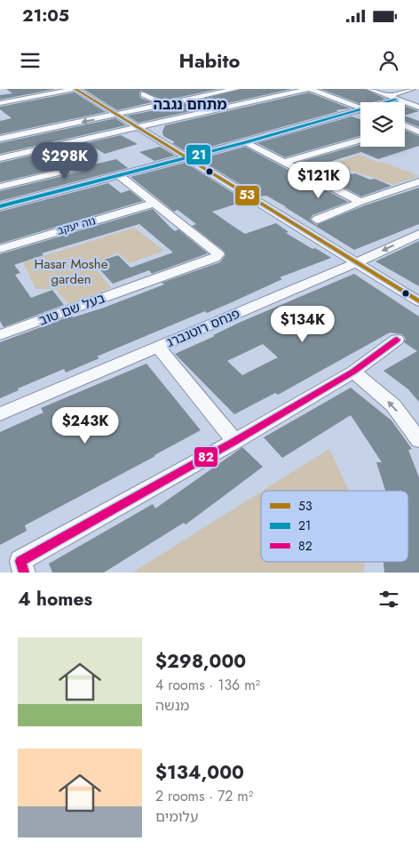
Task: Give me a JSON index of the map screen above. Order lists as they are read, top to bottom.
{
  "streets": {
    "street": ["נוה יעקב", "בעל שם טוב", "פנחס רוטנברג"]
  },
  "crossings": [
    ["נוה יעקב", "בעל שם טוב"]
  ],
  "districts": ["מתחם נגבה"],
  "parks": ["Hasar Moshe garden"],
  "lines": ["transit line 53", "transit line 21", "transit line 82"],
  "legend": ["53", "21", "82"],
  "page": {
    "status": "21:05",
    "header": "Habito",
    "price": [
      "$298K",
      "$121K",
      "$134K",
      "$243K"
    ],
    "heading": "4 homes",
    "list": [
      {
        "name": "$298,000",
        "note": "4 rooms · 136 m² · מנשה"
      },
      {
        "name": "$134,000",
        "note": "2 rooms · 72 m² · עלומים"
      }
    ]
  }
}
